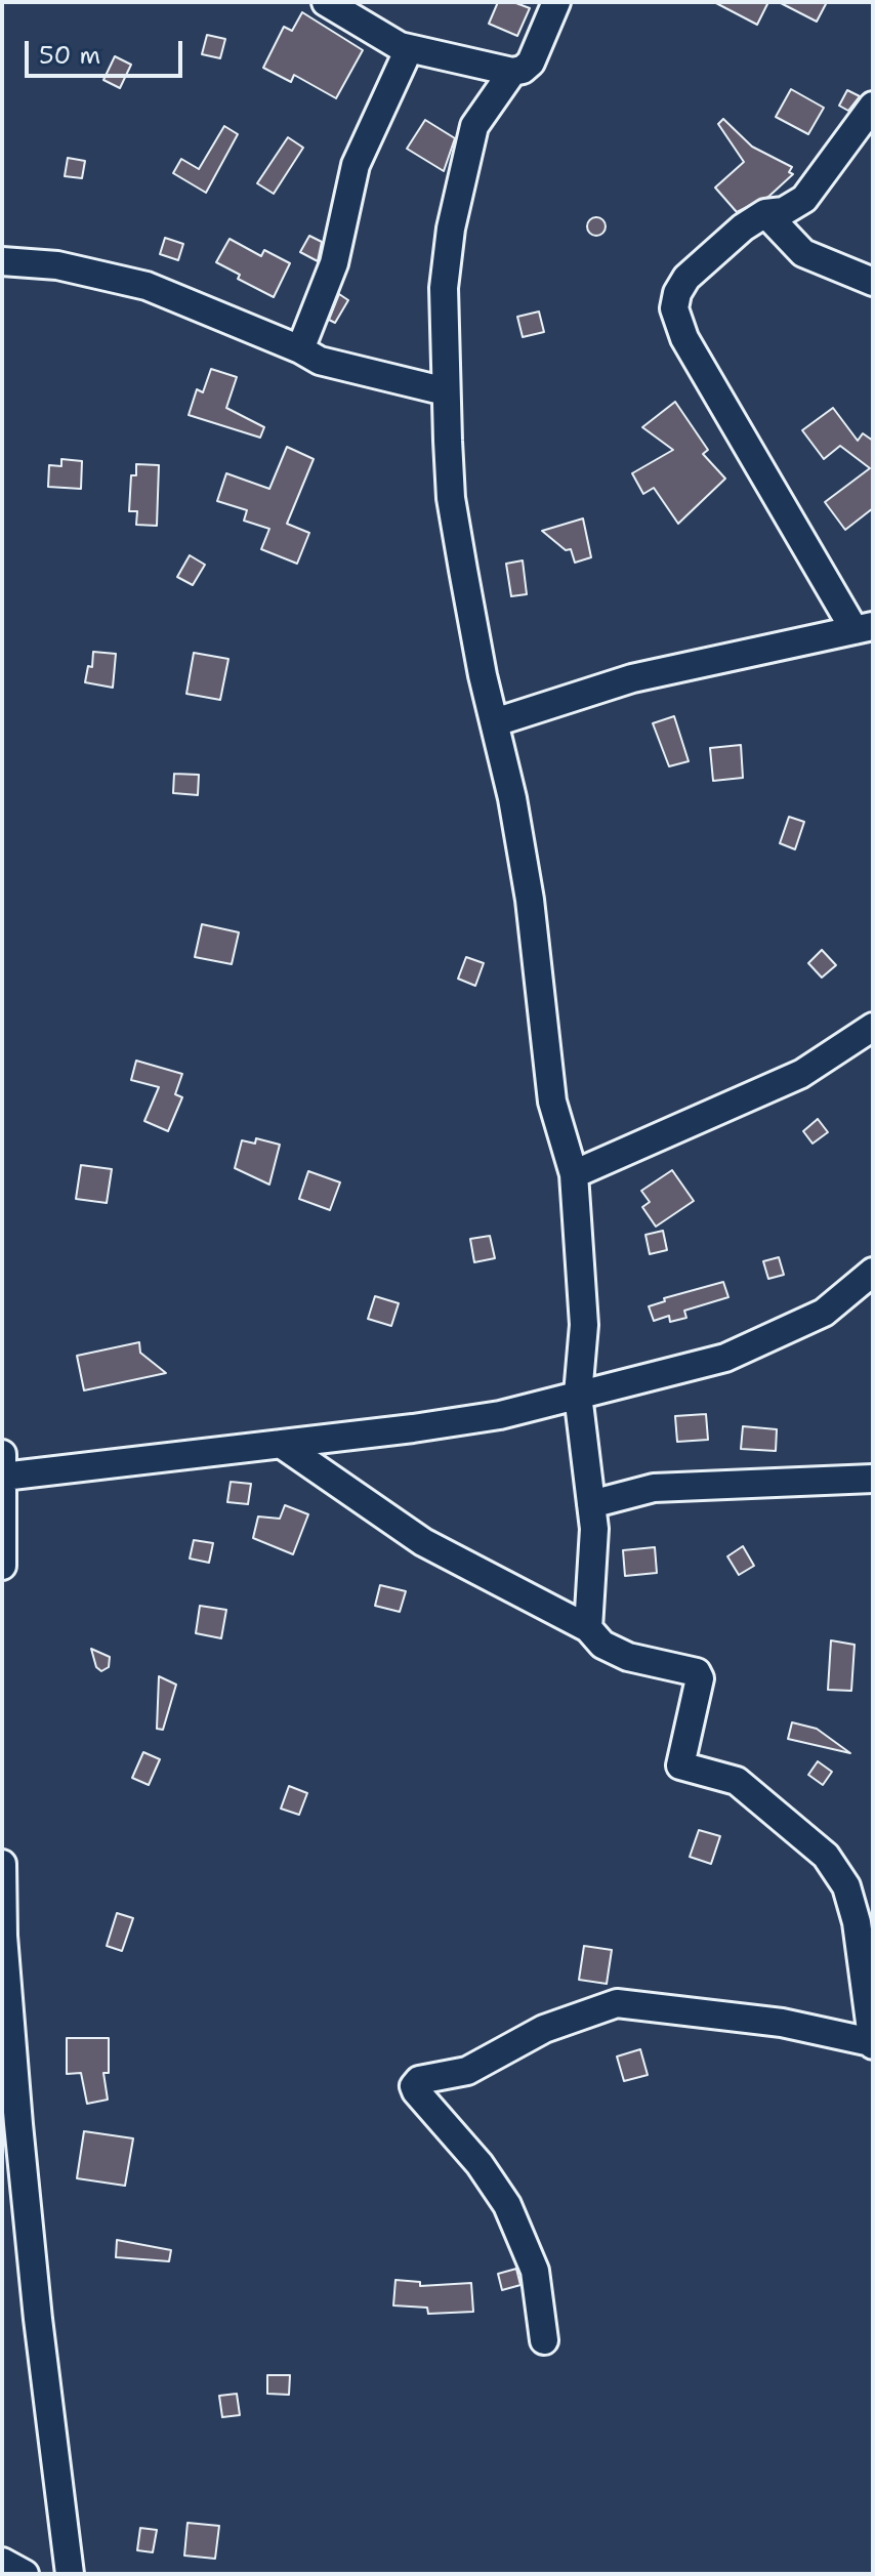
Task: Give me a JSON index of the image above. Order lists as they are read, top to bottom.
{
  "scale_bar": "50 m"
}
